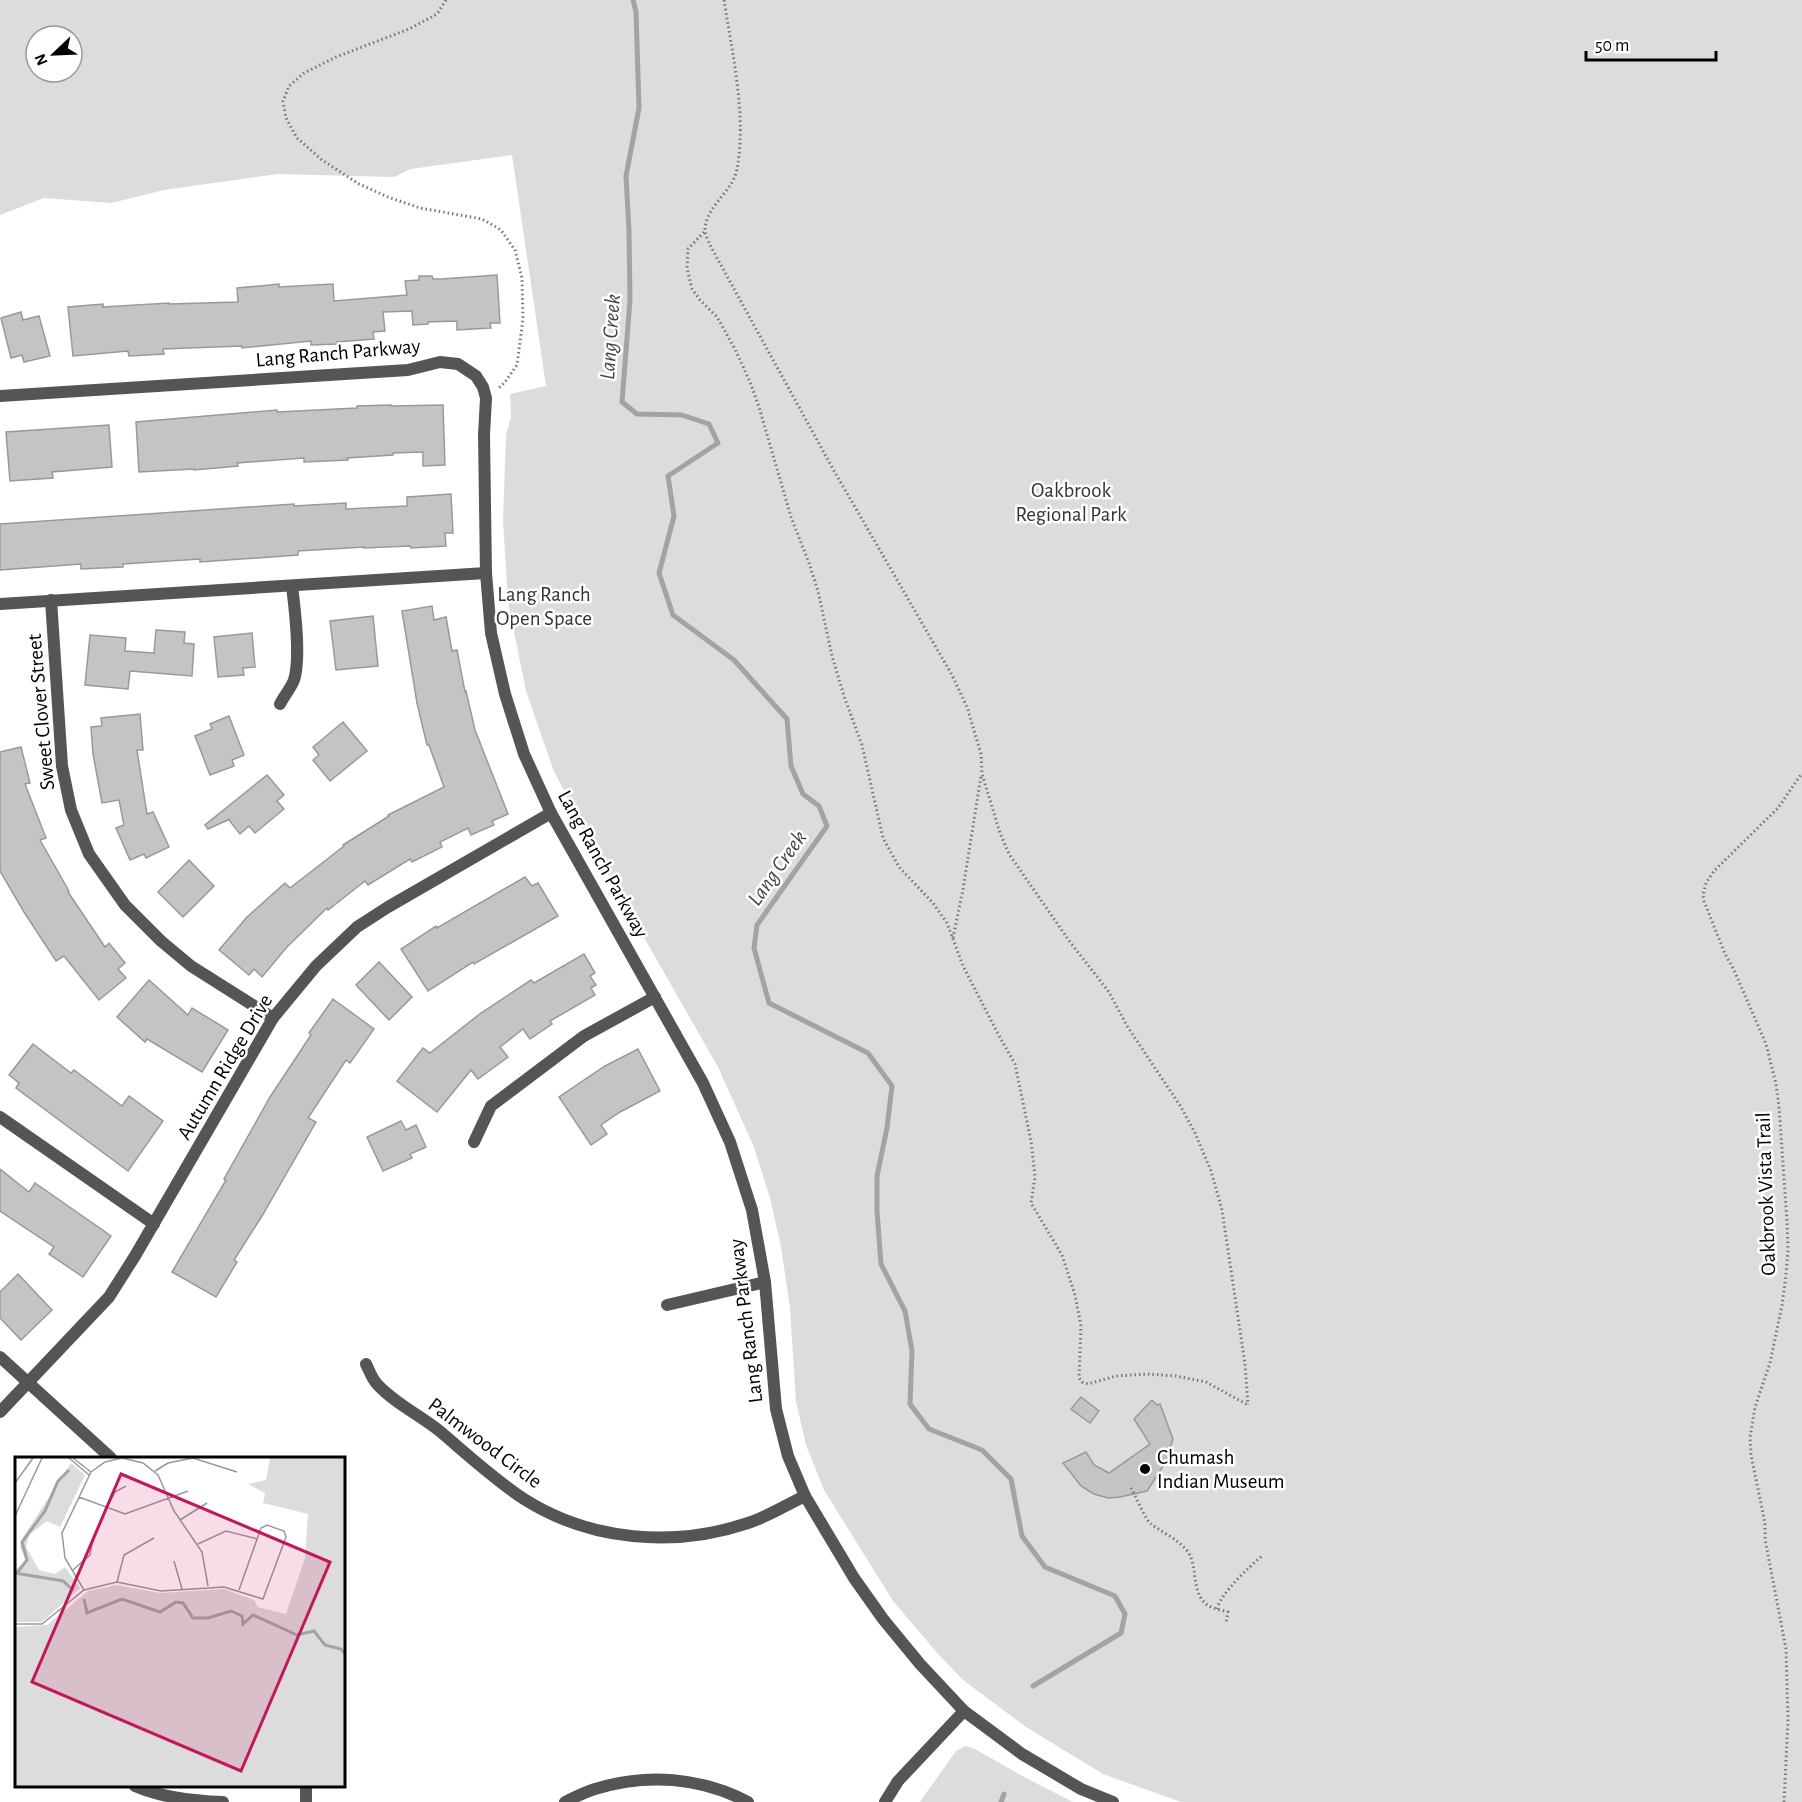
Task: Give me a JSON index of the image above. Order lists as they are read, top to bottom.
{
  "streets": {
    "street": [
      "Lang Ranch Parkway",
      "Sweet Clover Street",
      "Autumn Ridge Drive",
      "Palmwood Circle"
    ],
    "path": ["Oakbrook Vista Trail"]
  },
  "crossings": [
    ["Lang Ranch Parkway", "Autumn Ridge Drive"],
    ["Lang Ranch Parkway", "Palmwood Circle"],
    ["Sweet Clover Street", "Autumn Ridge Drive"]
  ],
  "water": ["Lang Creek"],
  "parks": ["Oakbrook Regional Park", "Lang Ranch Open Space"],
  "places": ["Chumash Indian Museum"],
  "scale_bar": "50 m",
  "north": "bottom left"
}
